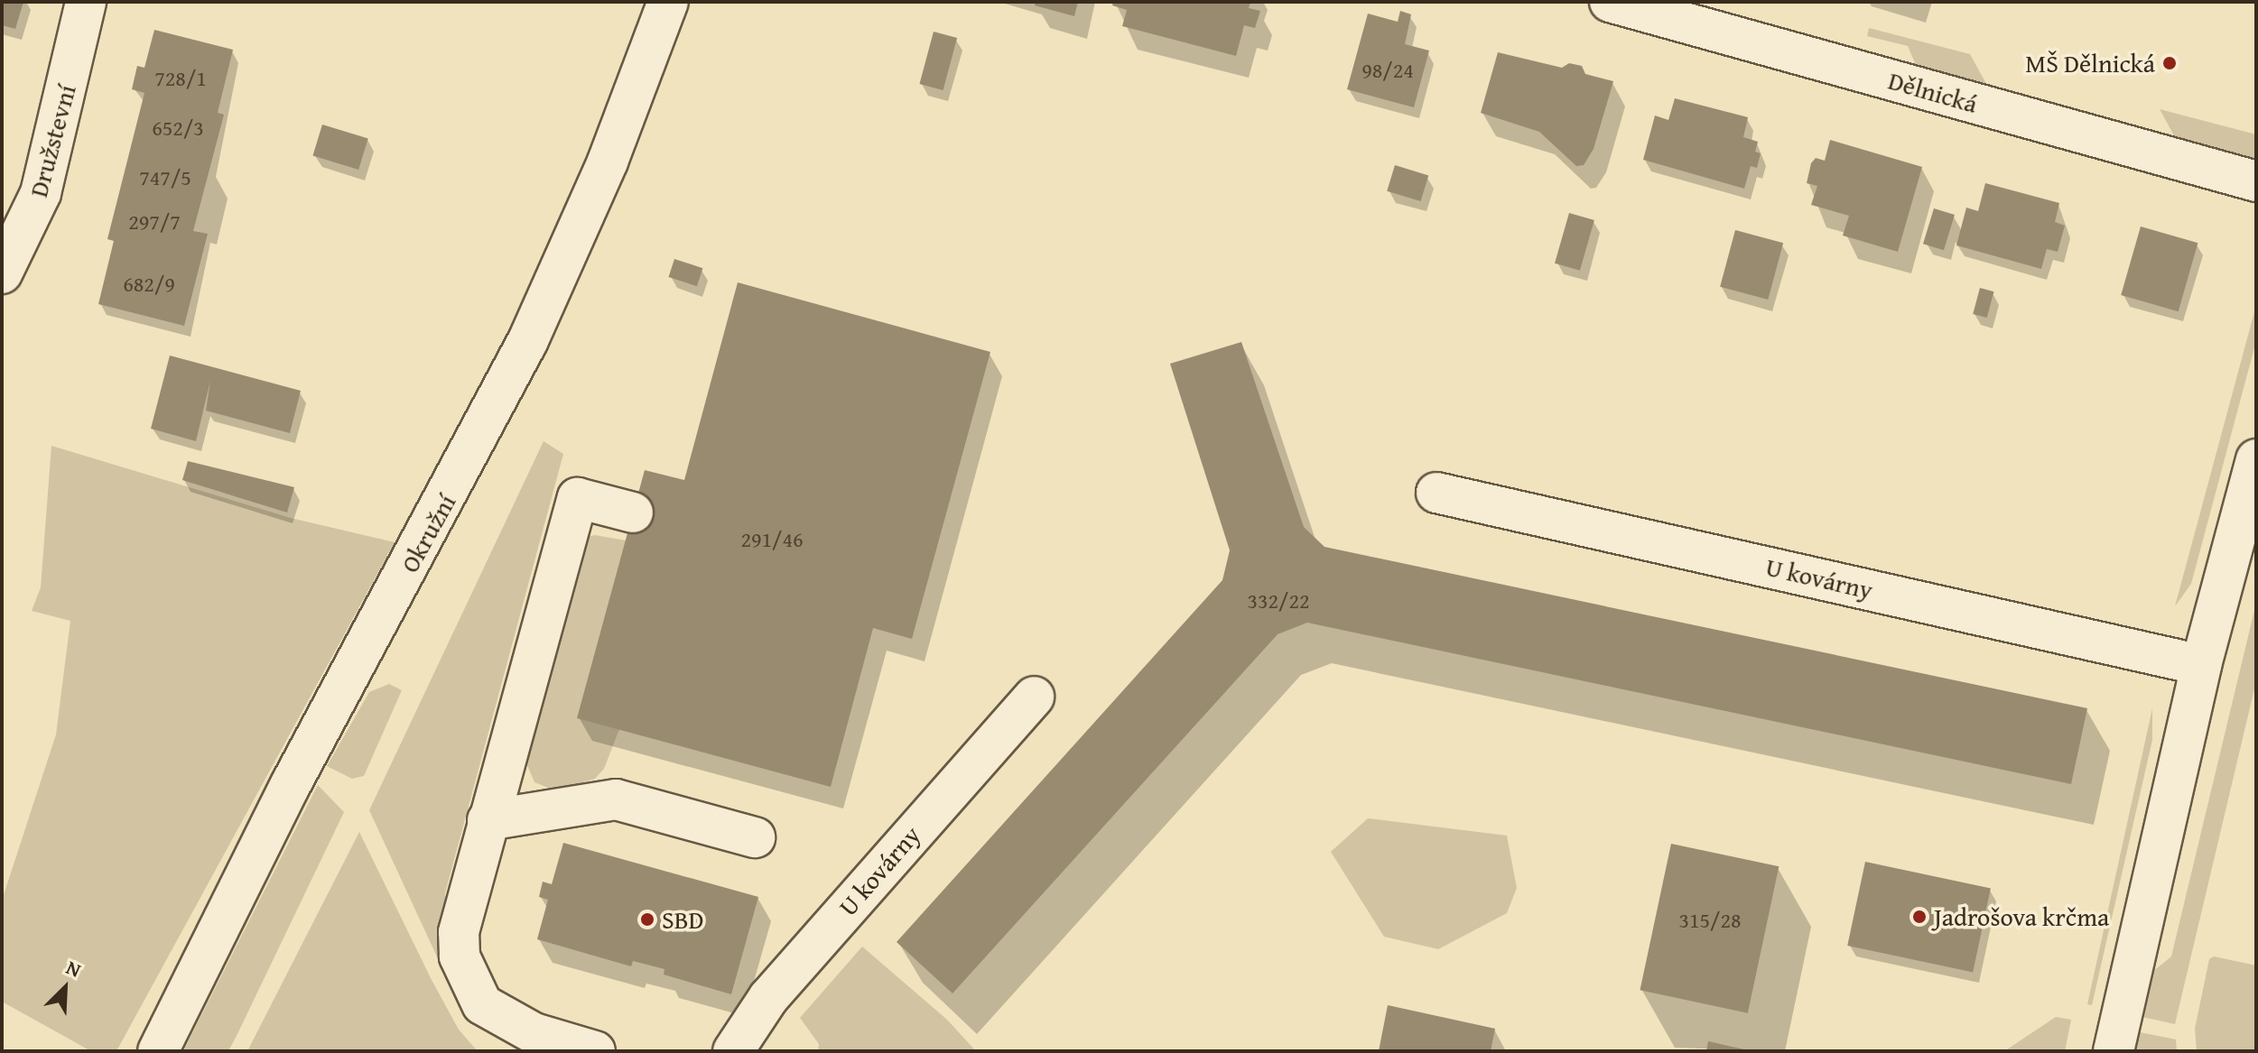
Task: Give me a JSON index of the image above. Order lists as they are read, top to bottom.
{
  "streets": {
    "street": [
      "Dělnická",
      "Družstevní",
      "Okružní",
      "U kovárny"
    ]
  },
  "places": ["MŠ Dělnická", "Jadrošova krčma", "SBD"],
  "house_numbers": [
    "98/24",
    "728/1",
    "652/3",
    "747/5",
    "297/7",
    "682/9",
    "291/46",
    "332/22",
    "315/28"
  ],
  "north": "top right"
}
